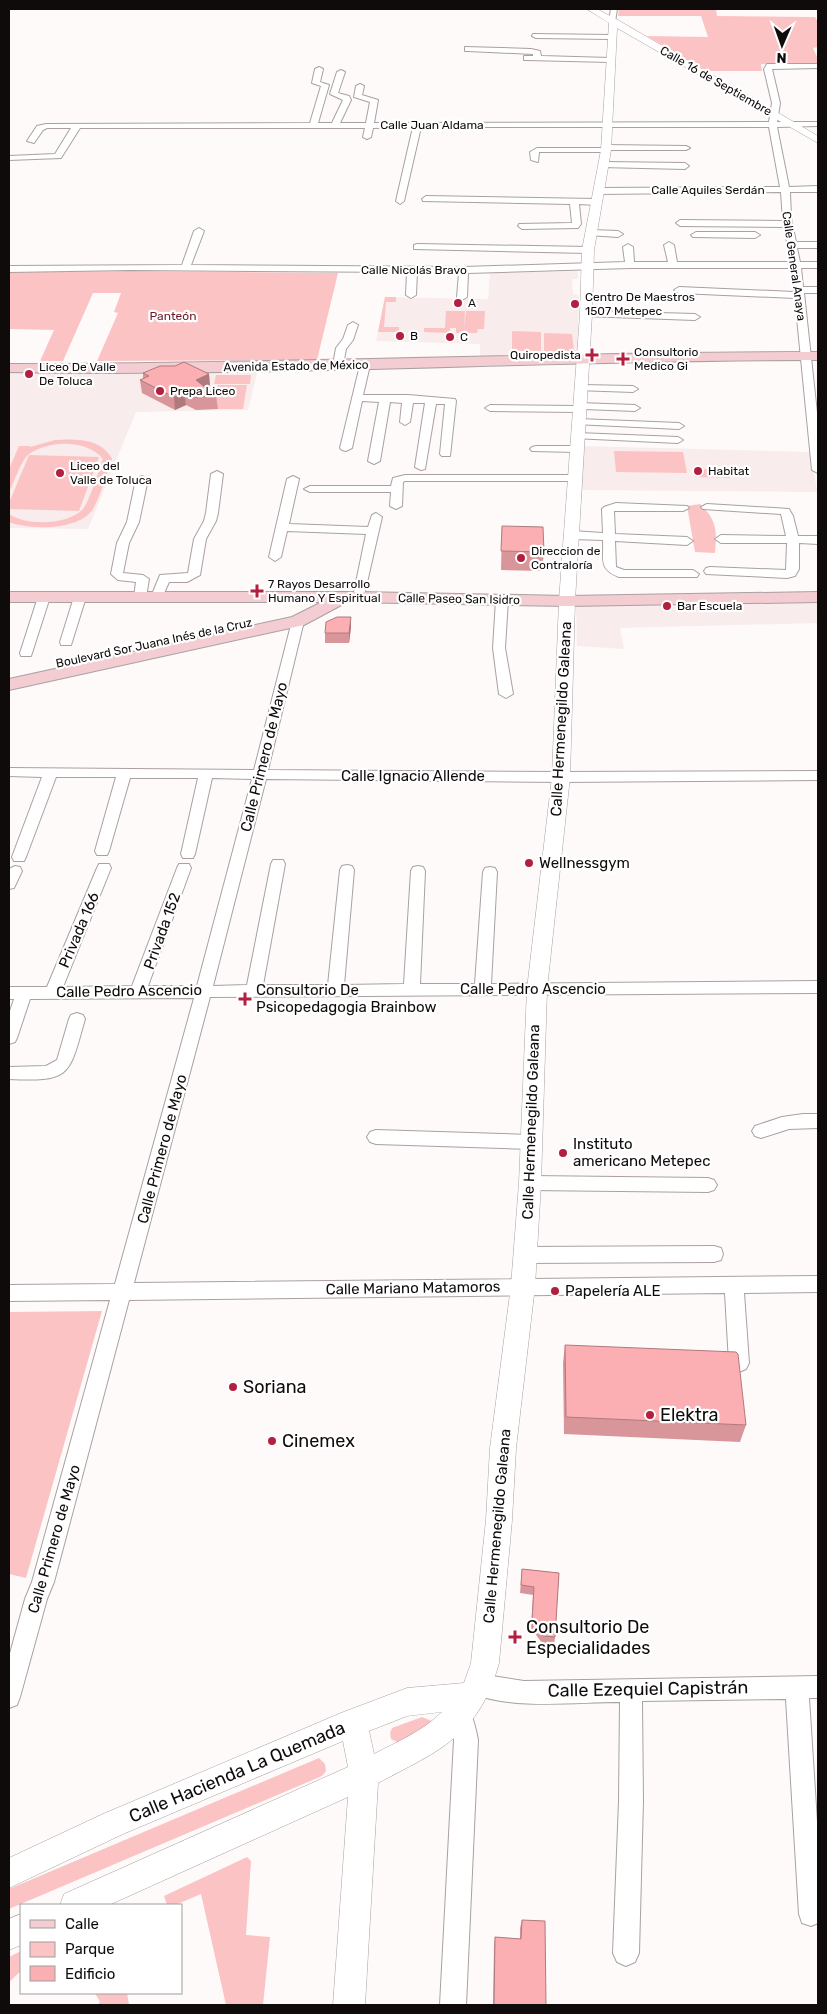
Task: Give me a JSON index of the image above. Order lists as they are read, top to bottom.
{
  "streets": {
    "main road": ["Avenida Estado de México", "Calle Paseo San Isidro", "Boulevard Sor Juana Inés de la Cruz"],
    "street": [
      "Calle 16 de Septiembre",
      "Calle Juan Aldama",
      "Calle Aquiles Serdán",
      "Calle General Anaya",
      "Calle Nicolás Bravo",
      "Calle Hermenegildo Galeana",
      "Calle Primero de Mayo",
      "Calle Ignacio Allende",
      "Privada 166",
      "Privada 152",
      "Calle Pedro Ascencio",
      "Calle Mariano Matamoros",
      "Calle Ezequiel Capistrán",
      "Calle Hacienda La Quemada"
    ]
  },
  "crossings": [
    ["Calle 16 de Septiembre", "Calle Juan Aldama"],
    ["Calle 16 de Septiembre", "Calle General Anaya"],
    ["Calle 16 de Septiembre", "Calle Hermenegildo Galeana"],
    ["Calle Juan Aldama", "Calle General Anaya"],
    ["Calle Juan Aldama", "Calle Hermenegildo Galeana"],
    ["Calle Aquiles Serdán", "Calle General Anaya"],
    ["Calle Aquiles Serdán", "Calle Hermenegildo Galeana"],
    ["Calle General Anaya", "Calle Nicolás Bravo"],
    ["Calle Nicolás Bravo", "Calle Hermenegildo Galeana"],
    ["Avenida Estado de México", "Calle Hermenegildo Galeana"],
    ["Calle Paseo San Isidro", "Boulevard Sor Juana Inés de la Cruz"],
    ["Calle Paseo San Isidro", "Calle Hermenegildo Galeana"],
    ["Calle Paseo San Isidro", "Calle Primero de Mayo"],
    ["Boulevard Sor Juana Inés de la Cruz", "Calle Primero de Mayo"],
    ["Calle Hermenegildo Galeana", "Calle Ignacio Allende"],
    ["Calle Hermenegildo Galeana", "Calle Pedro Ascencio"],
    ["Calle Hermenegildo Galeana", "Calle Mariano Matamoros"],
    ["Calle Hermenegildo Galeana", "Calle Ezequiel Capistrán"],
    ["Calle Hermenegildo Galeana", "Calle Hacienda La Quemada"],
    ["Calle Primero de Mayo", "Calle Ignacio Allende"],
    ["Calle Primero de Mayo", "Calle Pedro Ascencio"],
    ["Calle Primero de Mayo", "Calle Mariano Matamoros"],
    ["Calle Ignacio Allende", "Privada 152"],
    ["Privada 166", "Calle Pedro Ascencio"],
    ["Privada 152", "Calle Pedro Ascencio"],
    ["Calle Ezequiel Capistrán", "Calle Hacienda La Quemada"]
  ],
  "parks": ["Panteón"],
  "places": {
    "other": [
      "A",
      "Centro De Maestros 1507 Metepec",
      "B",
      "C",
      "Liceo De Valle De Toluca",
      "Prepa Liceo",
      "Habitat",
      "Liceo del Valle de Toluca",
      "Direccion de Contraloría",
      "Bar Escuela",
      "Wellnessgym",
      "Instituto americano Metepec",
      "Papelería ALE",
      "Soriana",
      "Elektra",
      "Cinemex"
    ],
    "health": [
      "Quiropedista",
      "Consultorio Medico Gi",
      "7 Rayos Desarrollo Humano Y Espiritual",
      "Consultorio De Psicopedagogia Brainbow",
      "Consultorio De Especialidades"
    ]
  },
  "legend": ["Calle", "Parque", "Edificio"],
  "north": "bottom"
}
